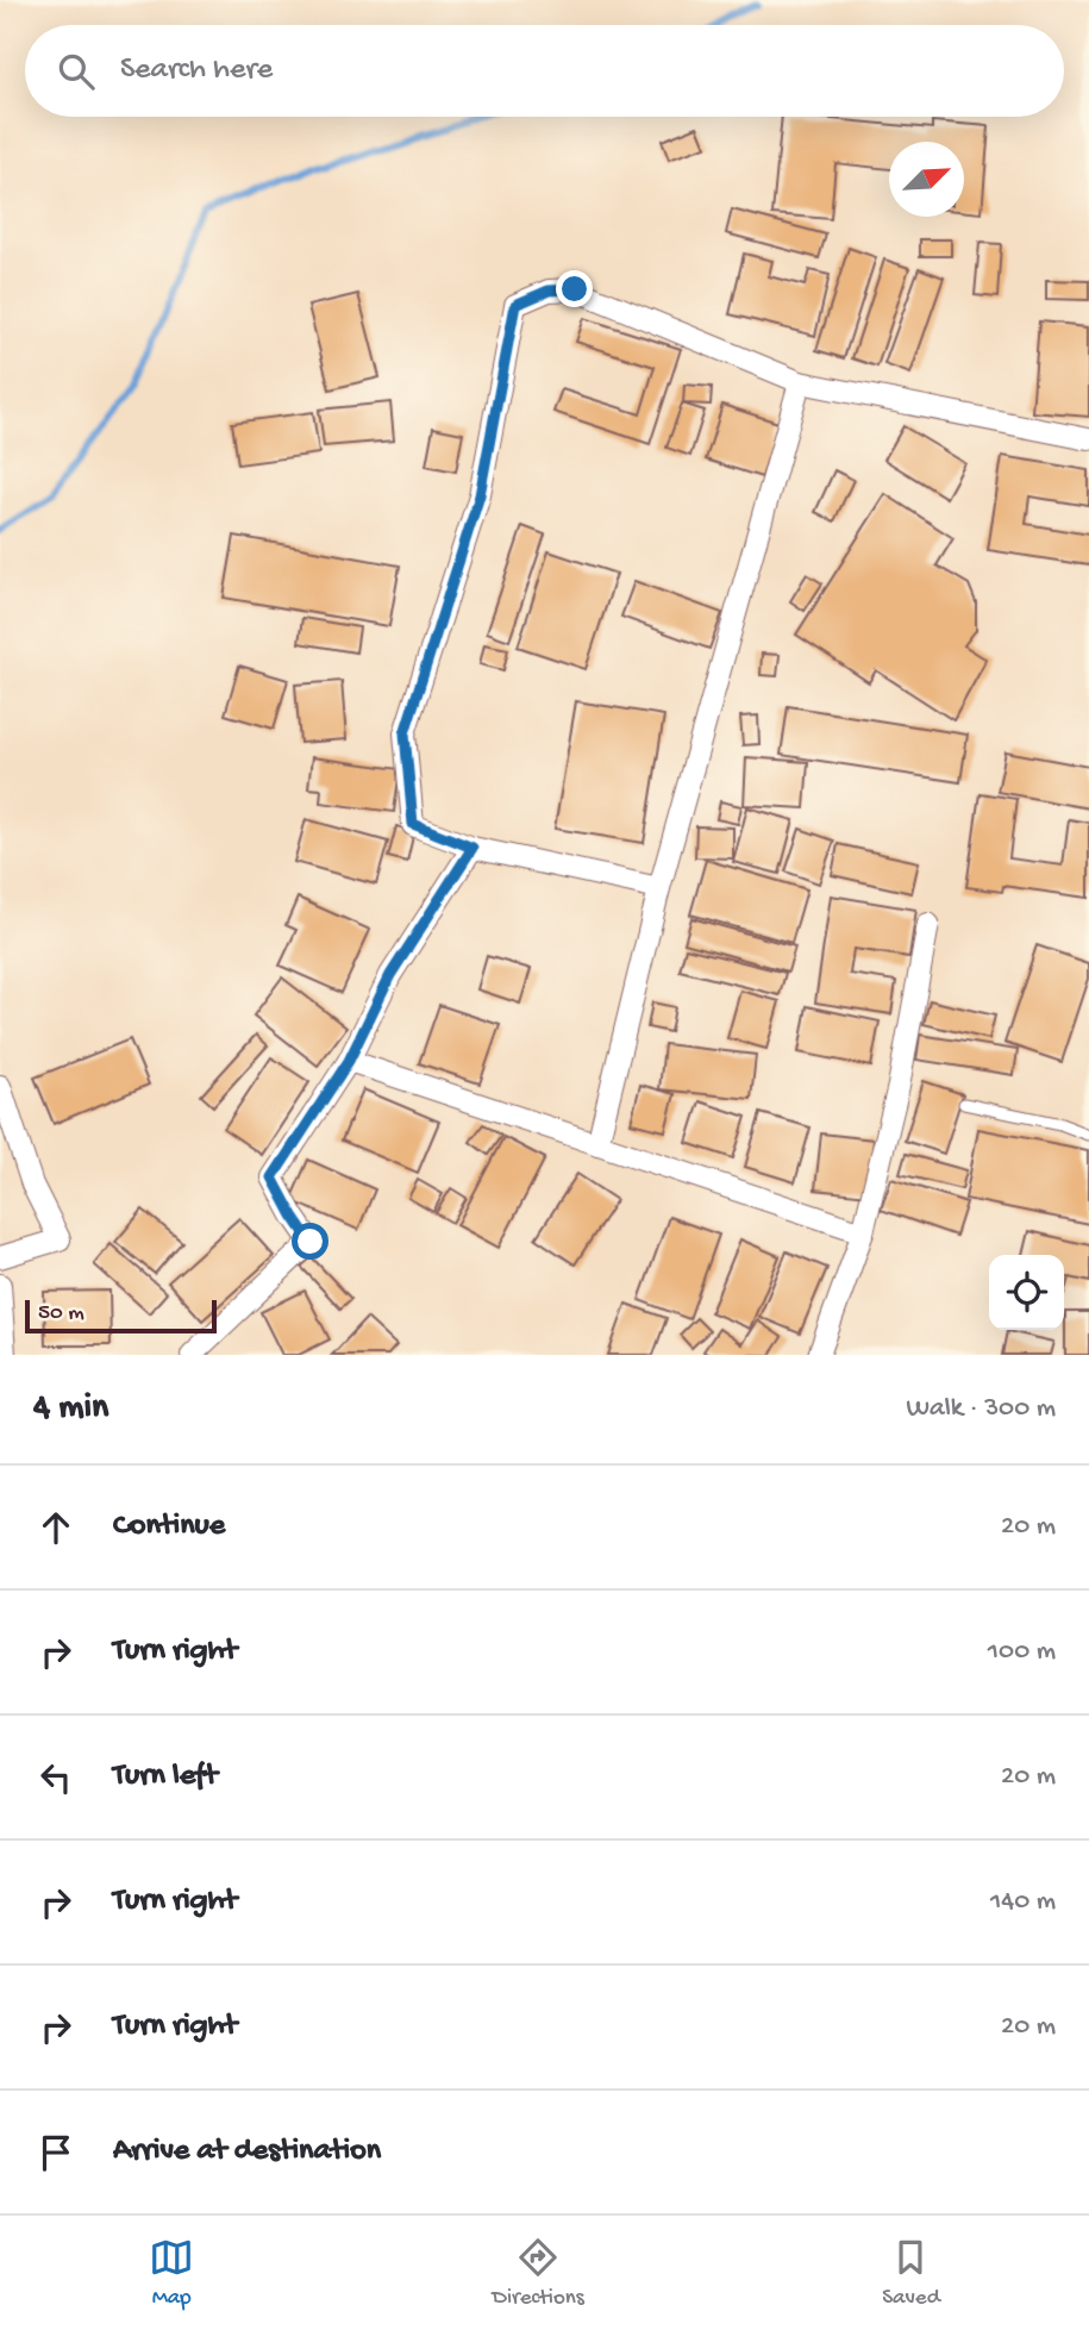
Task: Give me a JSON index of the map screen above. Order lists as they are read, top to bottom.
{
  "scale_bar": "50 m",
  "north": "top right",
  "page": {
    "search": "Search here",
    "scale": "50 m",
    "heading": ["4 min", "Walk · 300 m"],
    "list": [
      ["Continue", "20 m"],
      ["Turn right", "100 m"],
      ["Turn left", "20 m"],
      ["Turn right", "140 m"],
      ["Turn right", "20 m"],
      "Arrive at destination"
    ],
    "nav": ["Map", "Directions", "Saved"]
  }
}
